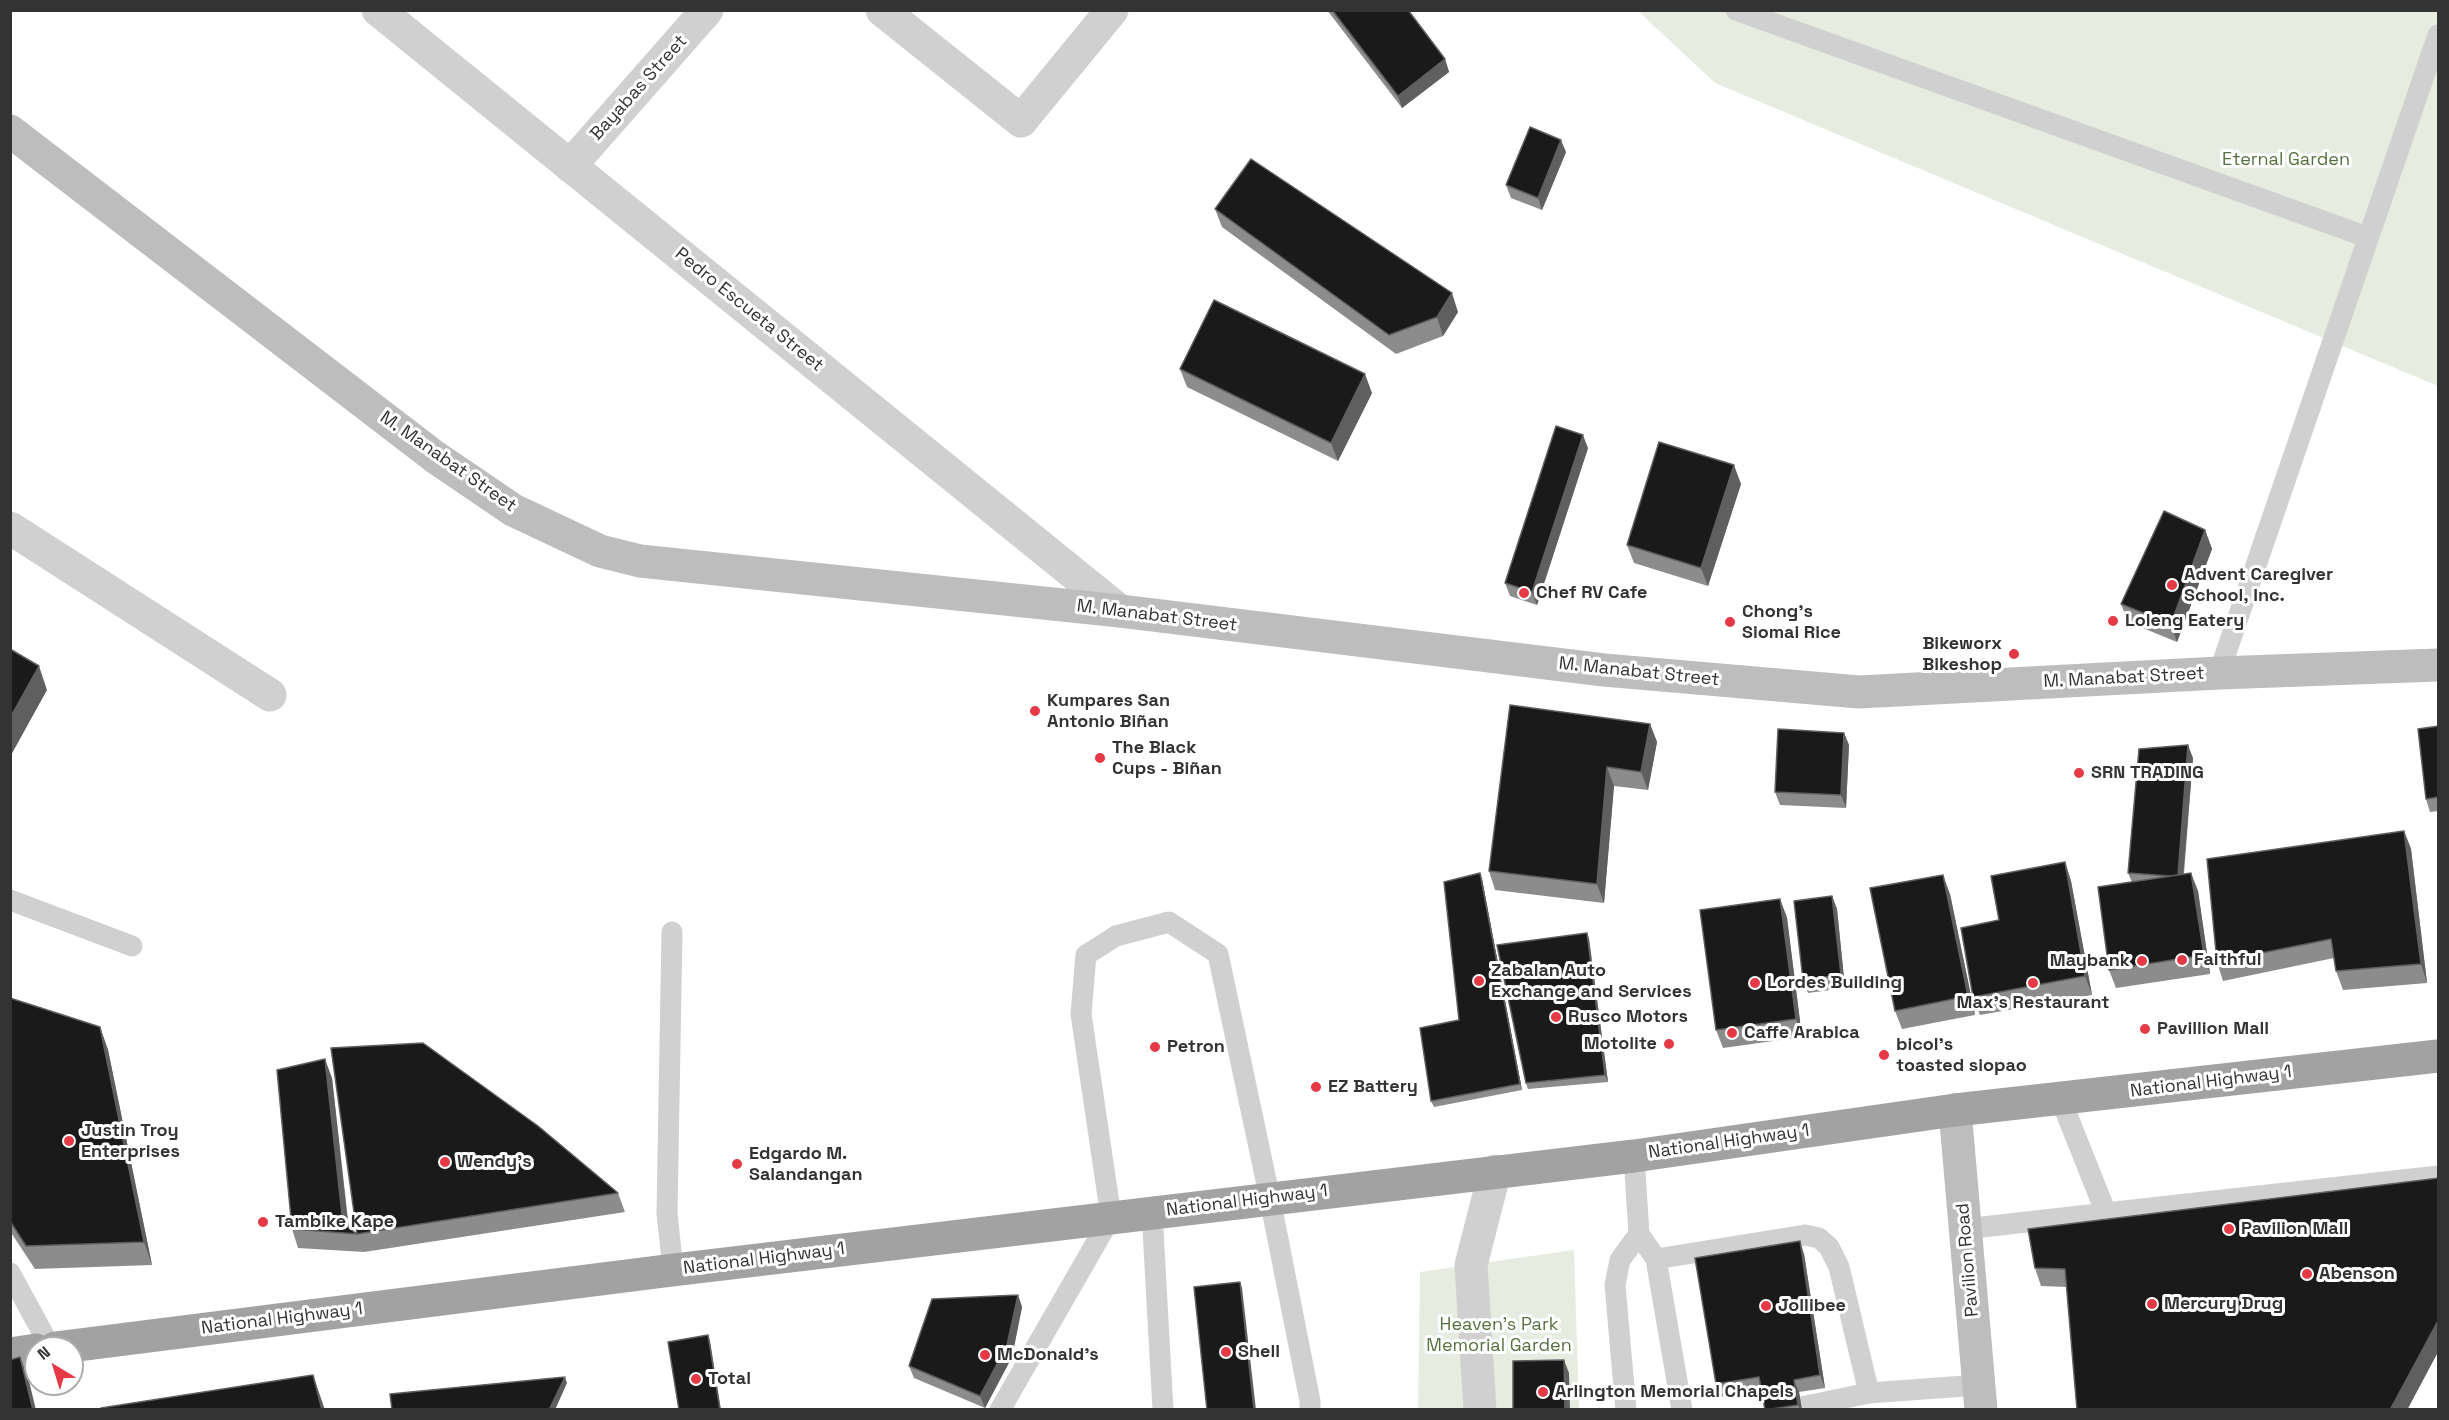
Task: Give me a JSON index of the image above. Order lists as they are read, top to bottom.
{
  "streets": {
    "highway": ["National Highway 1"],
    "main road": ["M. Manabat Street", "Pavilion Road"],
    "street": ["Bayabas Street", "Pedro Escueta Street"]
  },
  "crossings": [
    ["Bayabas Street", "Pedro Escueta Street"],
    ["Pedro Escueta Street", "M. Manabat Street"],
    ["National Highway 1", "Pavilion Road"]
  ],
  "parks": ["Eternal Garden", "Heaven's Park Memorial Garden"],
  "places": [
    "Advent Caregiver School, Inc.",
    "Chef RV Cafe",
    "Loleng Eatery",
    "Chong's Siomai Rice",
    "Bikeworx Bikeshop",
    "Kumpares San Antonio Biñan",
    "The Black Cups - Biñan",
    "SRN TRADING",
    "Faithful",
    "Maybank",
    "Zabalan Auto Exchange and Services",
    "Lordes Building",
    "Max's Restaurant",
    "Rusco Motors",
    "Pavillion Mall",
    "Caffe Arabica",
    "Motolite",
    "Petron",
    "bicol's toasted siopao",
    "EZ Battery",
    "Justin Troy Enterprises",
    "Wendy's",
    "Edgardo M. Salandangan",
    "Tambike Kape",
    "Pavilion Mall",
    "Abenson",
    "Mercury Drug",
    "Jollibee",
    "Shell",
    "McDonald's",
    "Total",
    "Arlington Memorial Chapels"
  ],
  "north": "top left"
}
